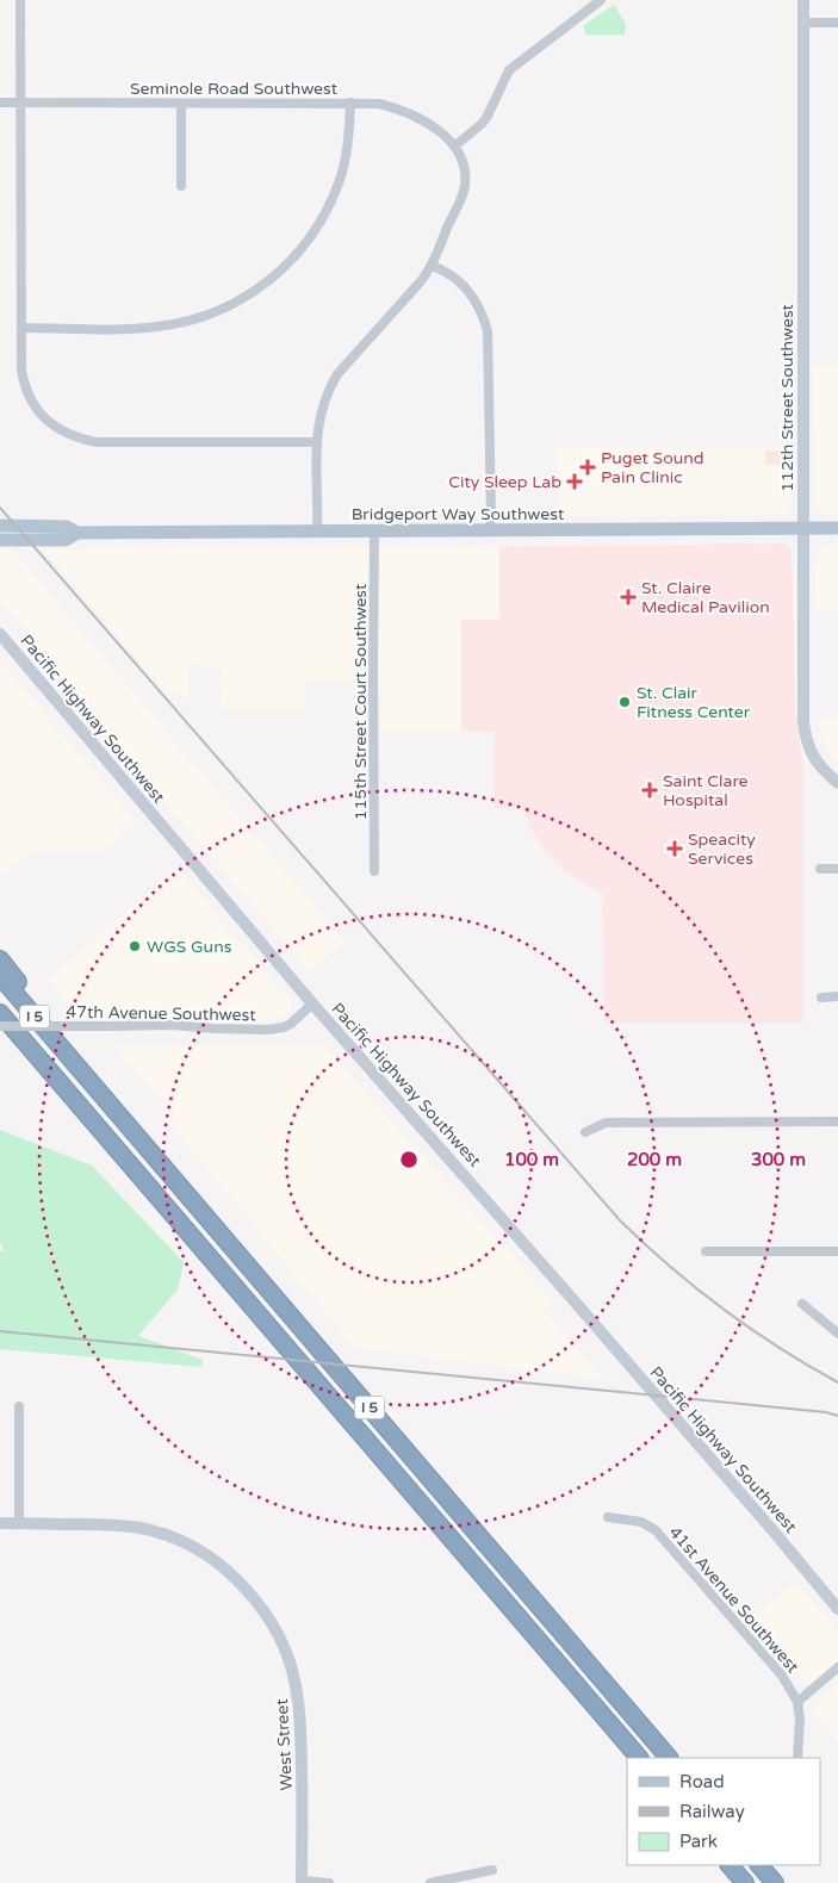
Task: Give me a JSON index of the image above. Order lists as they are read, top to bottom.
{
  "streets": {
    "highway": ["I 5"],
    "main road": ["Bridgeport Way Southwest"],
    "street": [
      "Seminole Road Southwest",
      "112th Street Southwest",
      "115th Street Court Southwest",
      "Pacific Highway Southwest",
      "47th Avenue Southwest",
      "41st Avenue Southwest",
      "West Street"
    ]
  },
  "crossings": [
    ["112th Street Southwest", "Bridgeport Way Southwest"],
    ["Bridgeport Way Southwest", "115th Street Court Southwest"],
    ["Pacific Highway Southwest", "47th Avenue Southwest"]
  ],
  "places": {
    "health": [
      "Puget Sound Pain Clinic",
      "City Sleep Lab",
      "St. Claire Medical Pavilion",
      "Saint Clare Hospital",
      "Speacity Services"
    ],
    "other": ["St. Clair Fitness Center", "WGS Guns"]
  },
  "legend": ["Road", "Railway", "Park"],
  "rings": ["100 m", "200 m", "300 m"]
}
